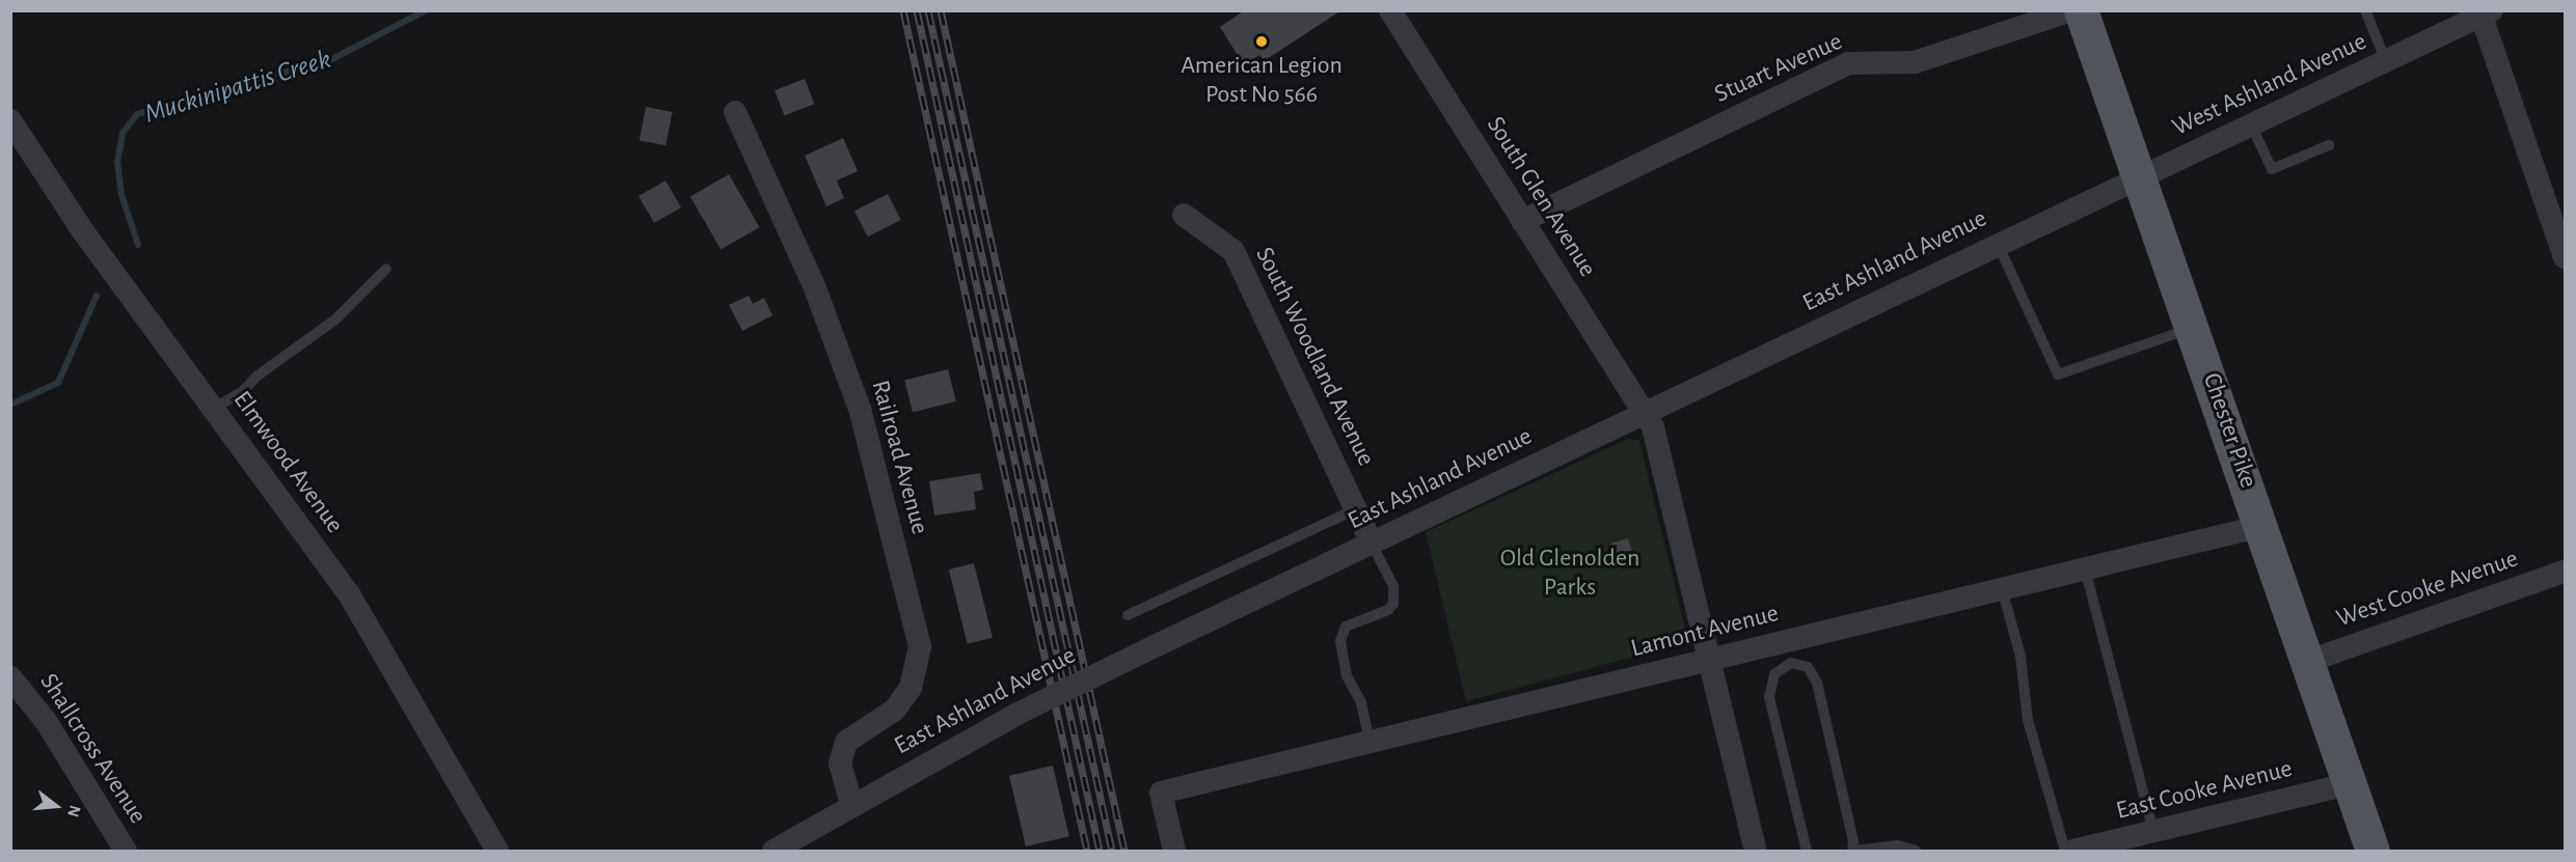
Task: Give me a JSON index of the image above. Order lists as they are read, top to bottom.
{
  "streets": {
    "main road": ["Chester Pike"],
    "street": [
      "Stuart Avenue",
      "West Ashland Avenue",
      "South Glen Avenue",
      "East Ashland Avenue",
      "South Woodland Avenue",
      "Railroad Avenue",
      "Elmwood Avenue",
      "West Cooke Avenue",
      "Lamont Avenue",
      "Shallcross Avenue",
      "East Cooke Avenue"
    ]
  },
  "crossings": [
    ["Stuart Avenue", "South Glen Avenue"],
    ["West Ashland Avenue", "East Ashland Avenue"],
    ["West Ashland Avenue", "Chester Pike"],
    ["South Glen Avenue", "East Ashland Avenue"],
    ["South Glen Avenue", "Lamont Avenue"],
    ["East Ashland Avenue", "South Woodland Avenue"],
    ["East Ashland Avenue", "Chester Pike"],
    ["East Ashland Avenue", "Railroad Avenue"],
    ["Chester Pike", "West Cooke Avenue"],
    ["Chester Pike", "Lamont Avenue"],
    ["Chester Pike", "East Cooke Avenue"]
  ],
  "water": ["Muckinipattis Creek"],
  "parks": ["Old Glenolden Parks"],
  "places": ["American Legion Post No 566"],
  "north": "right"
}
